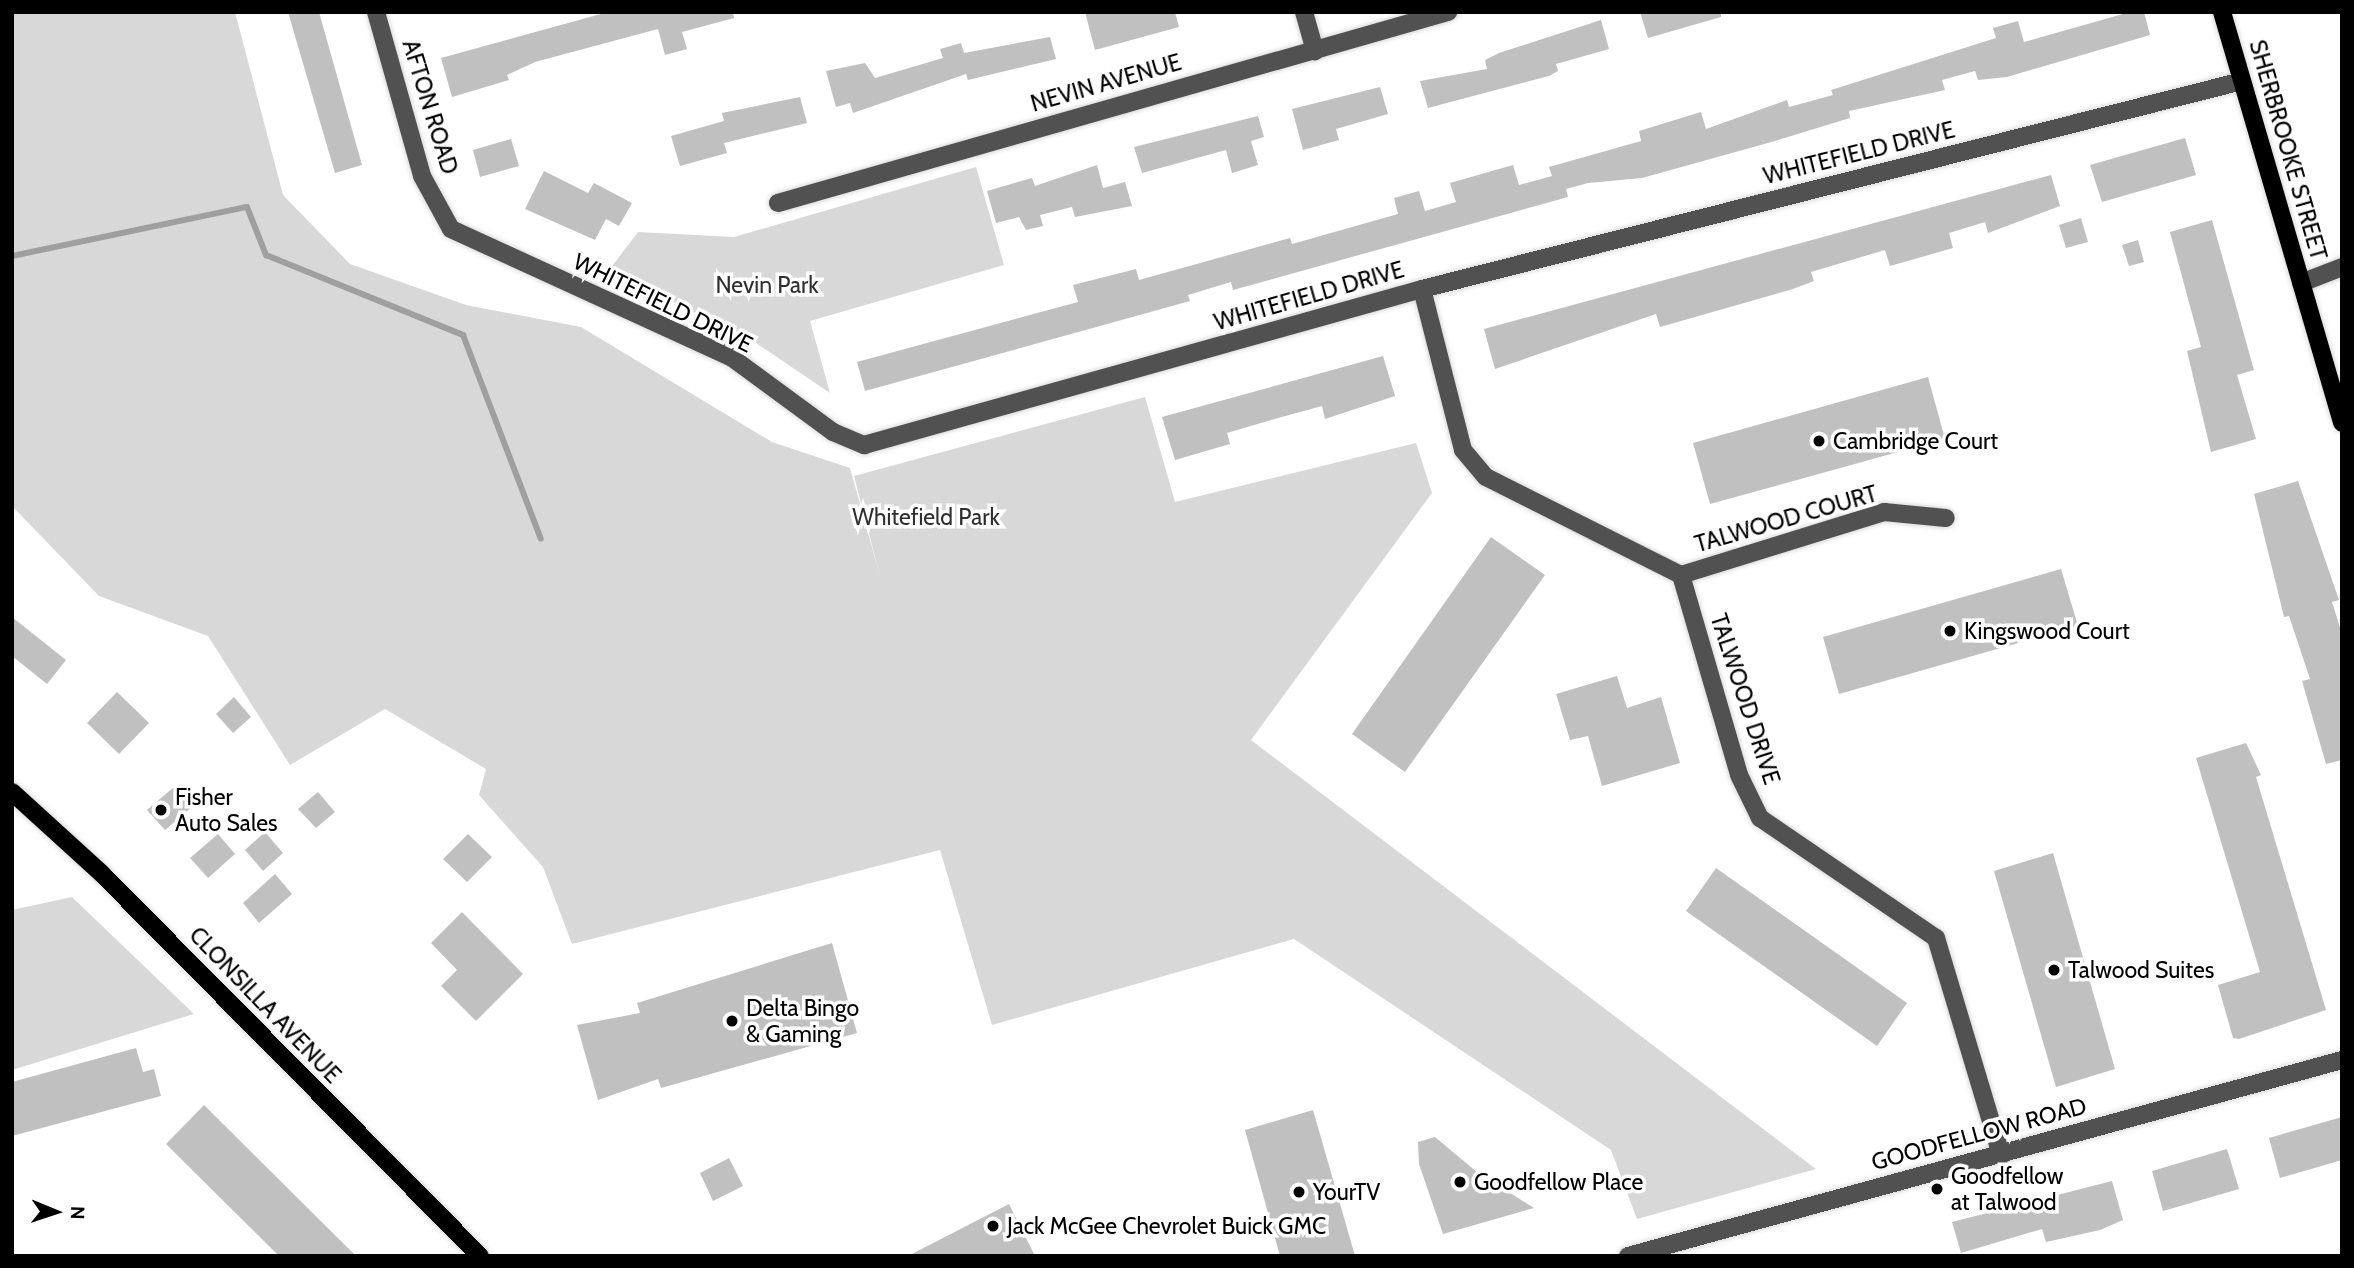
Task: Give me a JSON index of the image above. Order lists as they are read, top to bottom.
{
  "streets": {
    "main road": ["SHERBROOKE STREET", "CLONSILLA AVENUE"],
    "street": [
      "NEVIN AVENUE",
      "AFTON ROAD",
      "WHITEFIELD DRIVE",
      "TALWOOD COURT",
      "TALWOOD DRIVE",
      "GOODFELLOW ROAD"
    ]
  },
  "crossings": [
    ["AFTON ROAD", "WHITEFIELD DRIVE"],
    ["SHERBROOKE STREET", "WHITEFIELD DRIVE"],
    ["TALWOOD COURT", "TALWOOD DRIVE"],
    ["TALWOOD DRIVE", "GOODFELLOW ROAD"]
  ],
  "parks": ["Nevin Park", "Whitefield Park"],
  "places": [
    "Cambridge Court",
    "Kingswood Court",
    "Fisher Auto Sales",
    "Talwood Suites",
    "Delta Bingo & Gaming",
    "Goodfellow Place",
    "Goodfellow at Talwood",
    "YourTV",
    "Jack McGee Chevrolet Buick GMC"
  ],
  "north": "right"
}
